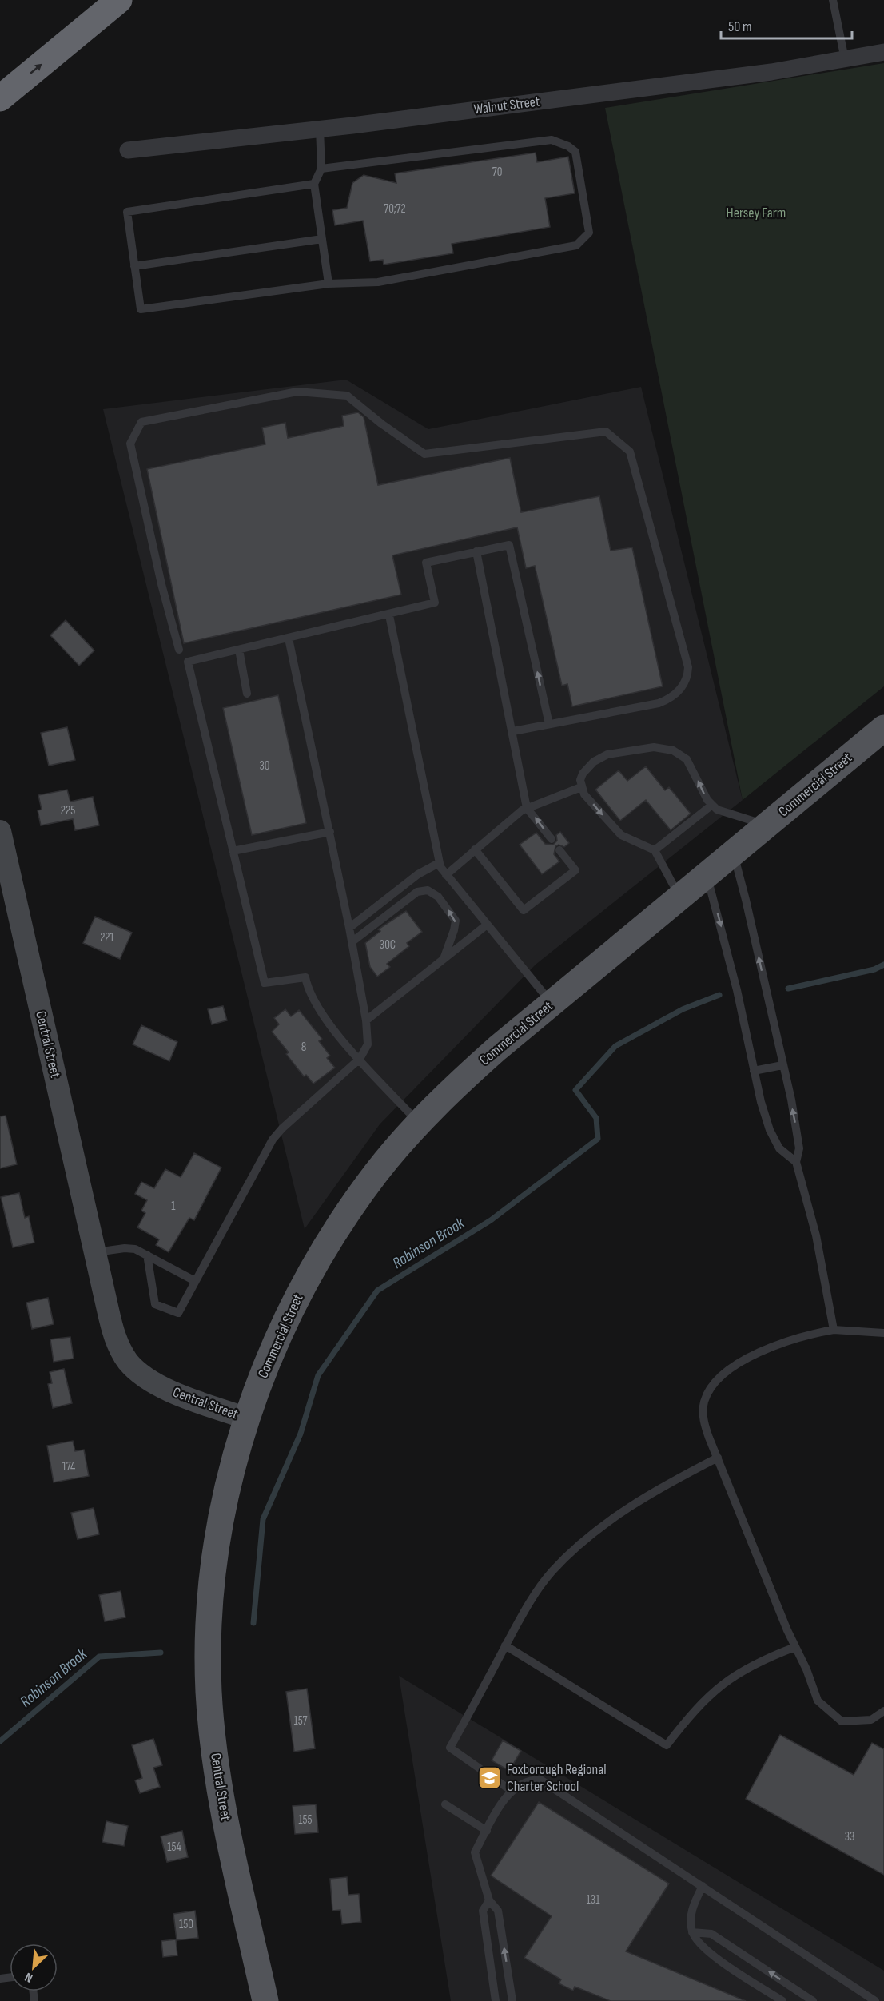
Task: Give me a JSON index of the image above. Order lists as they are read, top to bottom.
{
  "streets": {
    "main road": ["Commercial Street", "Central Street"],
    "street": ["Walnut Street"]
  },
  "crossings": [
    ["Commercial Street", "Central Street"]
  ],
  "water": ["Robinson Brook"],
  "parks": ["Hersey Farm"],
  "places": {
    "school or university": ["Foxborough Regional Charter School"]
  },
  "house_numbers": [
    "70",
    "70;72",
    "30",
    "225",
    "221",
    "30C",
    "8",
    "1",
    "174",
    "157",
    "155",
    "33",
    "154",
    "131",
    "150"
  ],
  "scale_bar": "50 m",
  "north": "bottom left"
}
